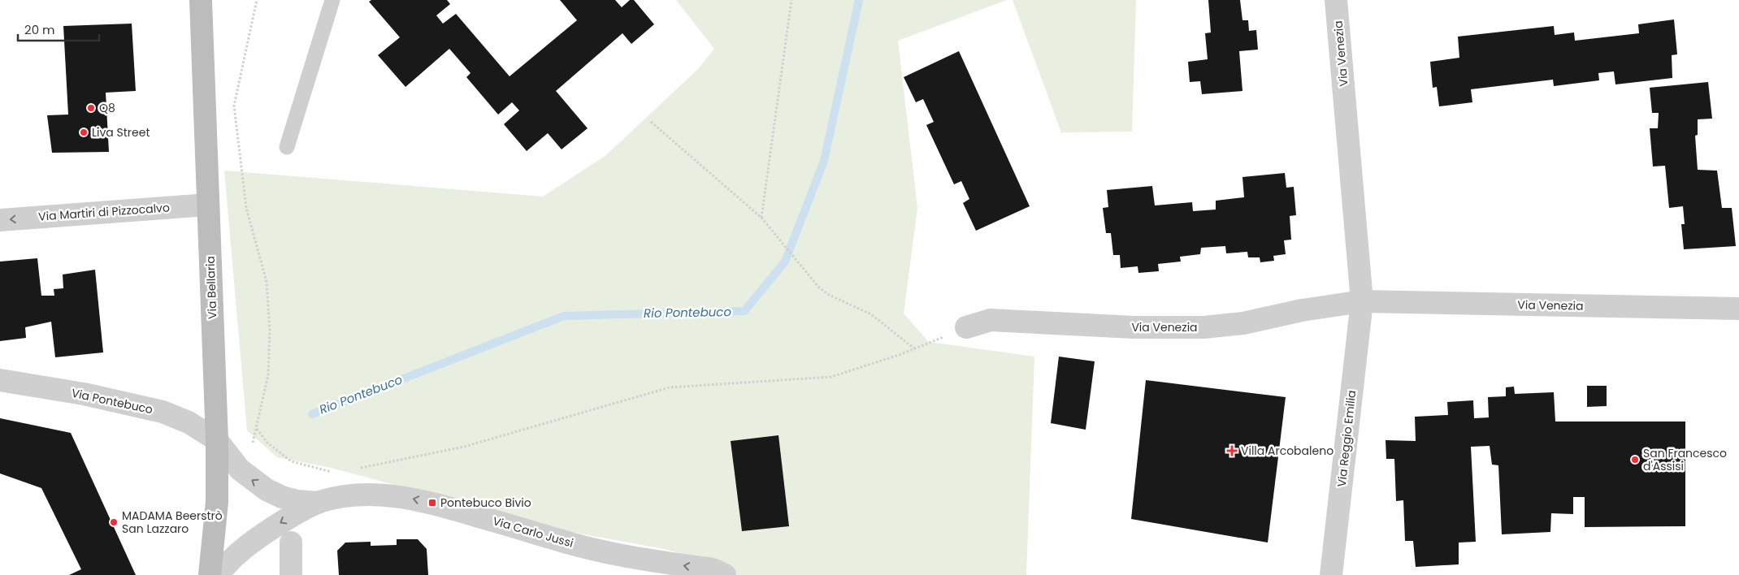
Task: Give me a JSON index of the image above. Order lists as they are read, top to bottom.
{
  "streets": {
    "street": [
      "Via Venezia",
      "Via Martiri di Pizzocalvo",
      "Via Bellaria",
      "Via Pontebuco",
      "Via Reggio Emilia",
      "Via Carlo Jussi"
    ]
  },
  "crossings": [
    ["Via Venezia", "Via Reggio Emilia"],
    ["Via Martiri di Pizzocalvo", "Via Bellaria"],
    ["Via Bellaria", "Via Pontebuco"],
    ["Via Bellaria", "Via Carlo Jussi"],
    ["Via Pontebuco", "Via Carlo Jussi"]
  ],
  "one_way": ["Via Martiri di Pizzocalvo", "Via Carlo Jussi"],
  "water": ["Rio Pontebuco"],
  "places": {
    "other": [
      "Q8",
      "Liva Street",
      "San Francesco d'Assisi",
      "MADAMA Beerstrò San Lazzaro"
    ],
    "health": ["Villa Arcobaleno"],
    "transit": ["Pontebuco Bivio"]
  },
  "scale_bar": "20 m"
}
